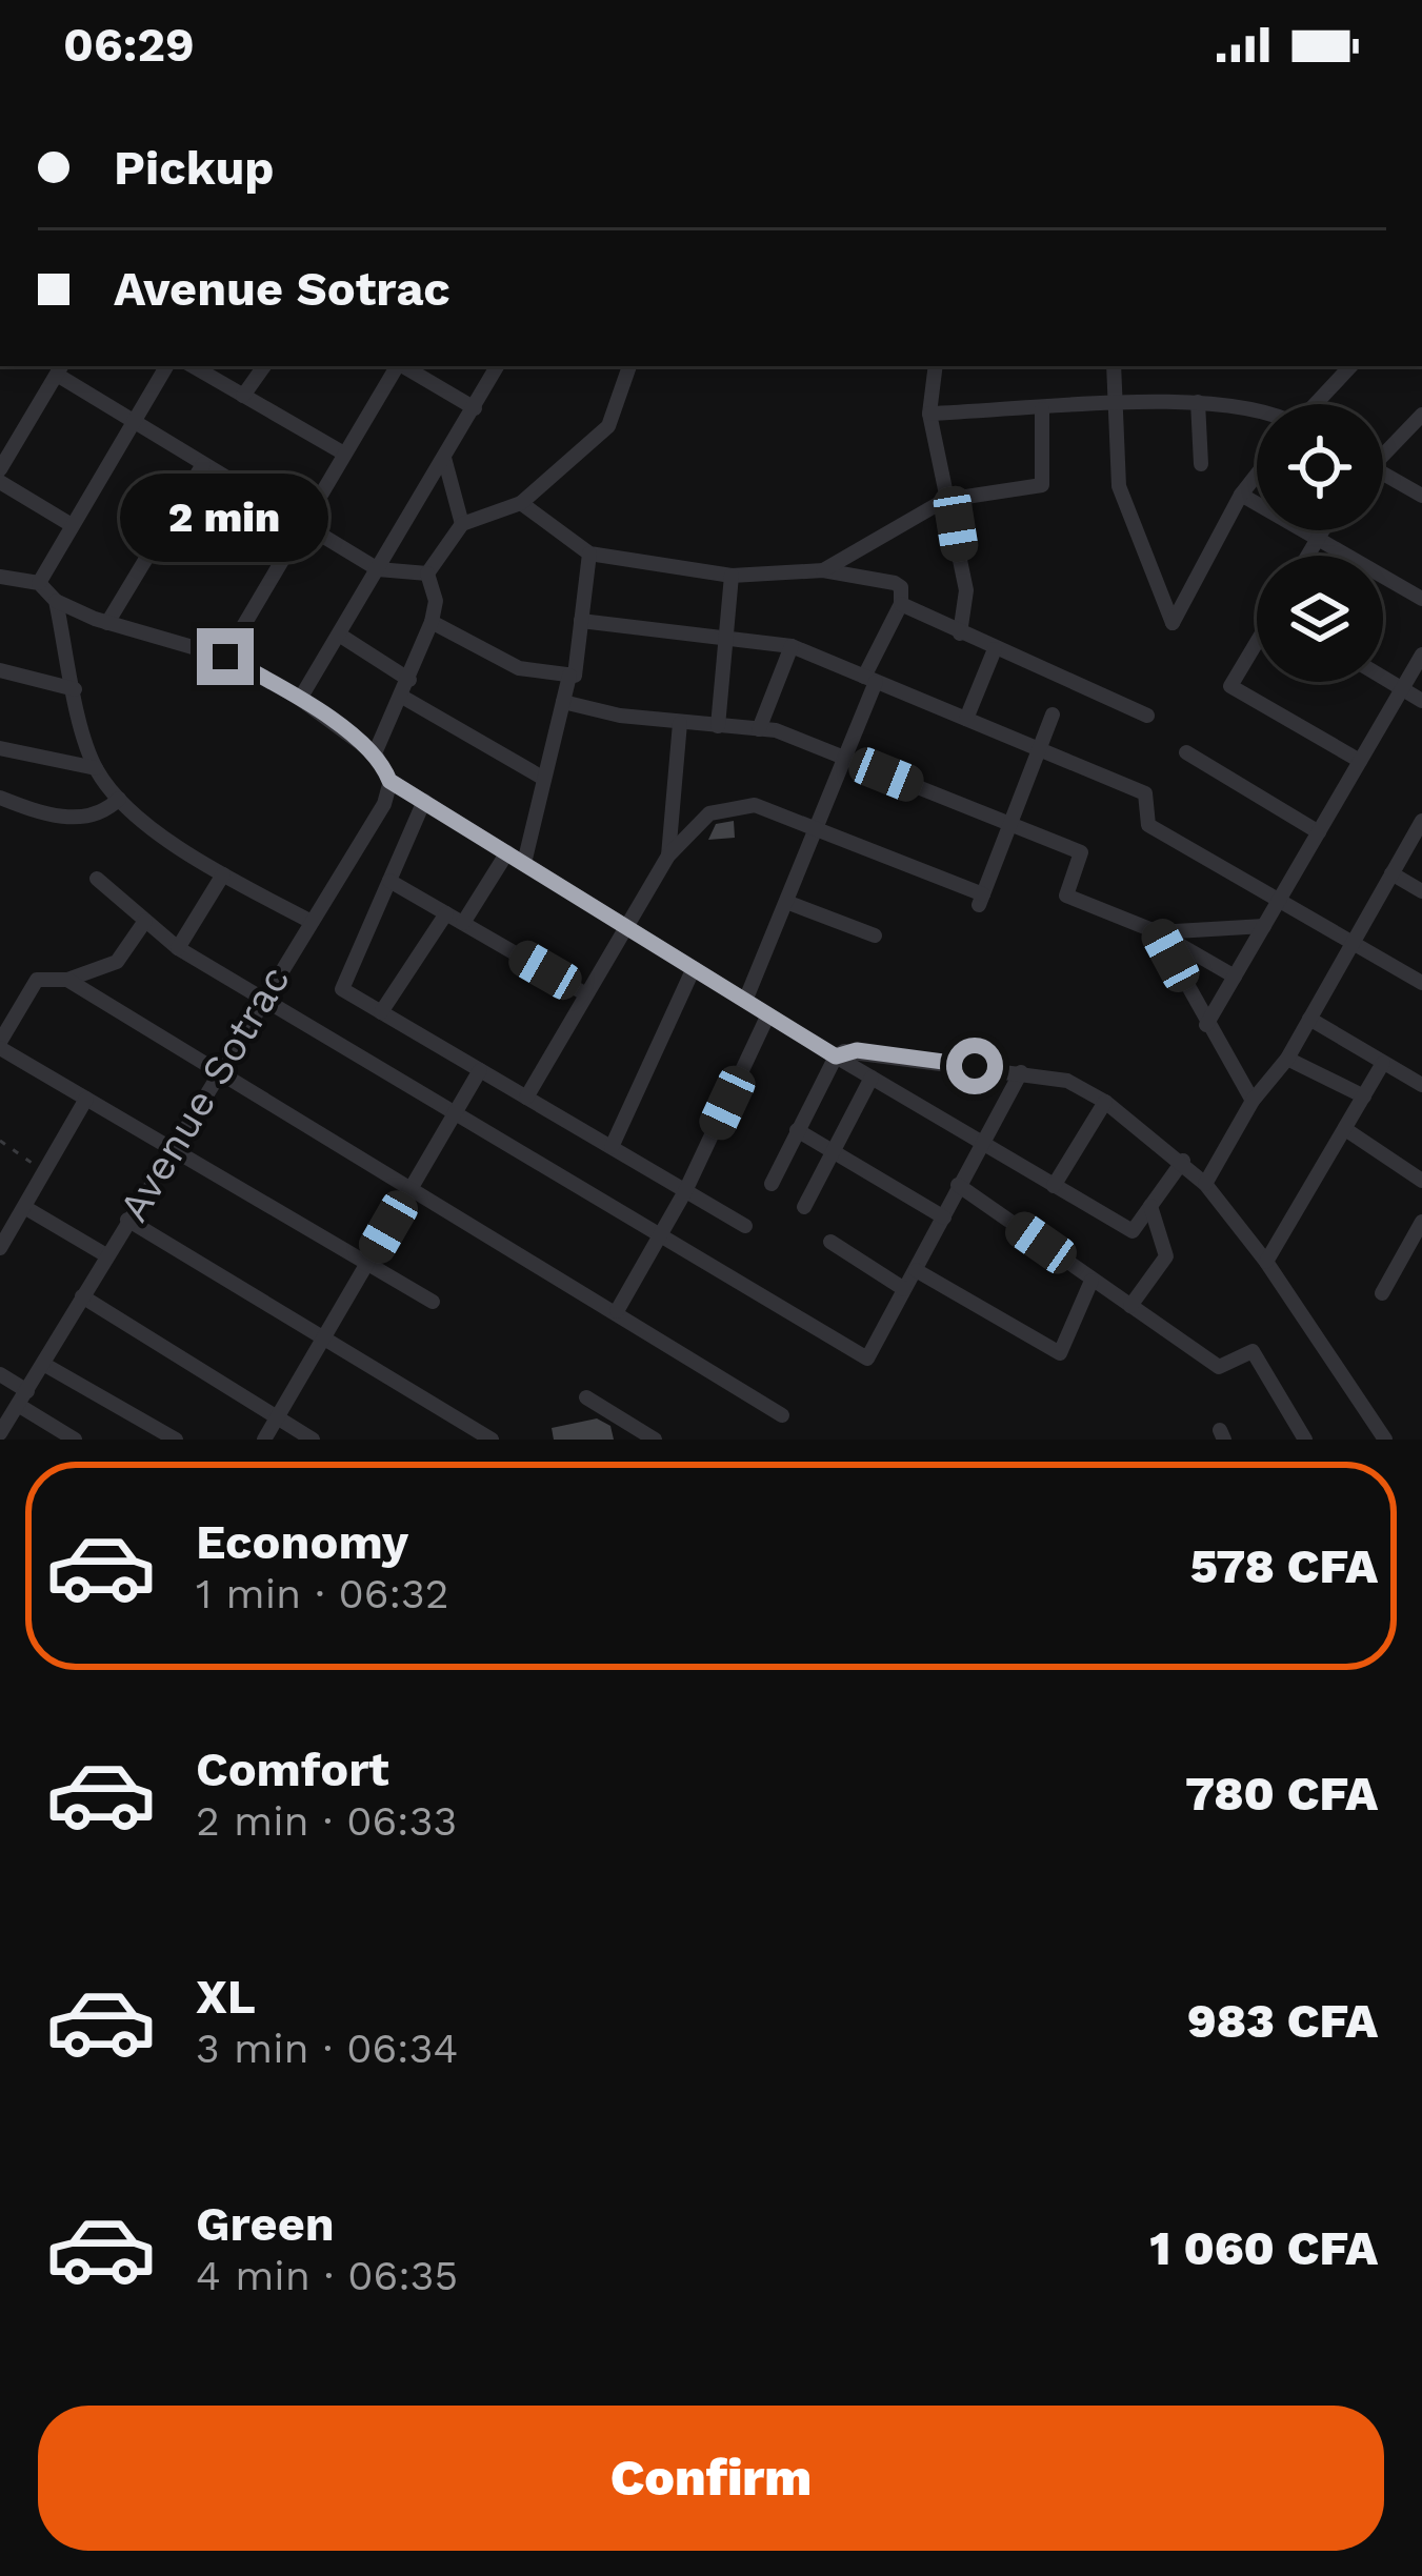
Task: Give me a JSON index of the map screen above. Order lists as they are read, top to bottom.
{
  "streets": {
    "street": ["Avenue Sotrac"]
  },
  "page": {
    "status": "06:29",
    "banner": ["Pickup", "Avenue Sotrac"],
    "bubble": "2 min",
    "list": [
      {
        "name": "Economy",
        "note": "1 min · 06:32",
        "value": "578 CFA"
      },
      {
        "name": "Comfort",
        "note": "2 min · 06:33",
        "value": "780 CFA"
      },
      {
        "name": "XL",
        "note": "3 min · 06:34",
        "value": "983 CFA"
      },
      {
        "name": "Green",
        "note": "4 min · 06:35",
        "value": "1 060 CFA"
      }
    ],
    "buttons": "Confirm"
  }
}
